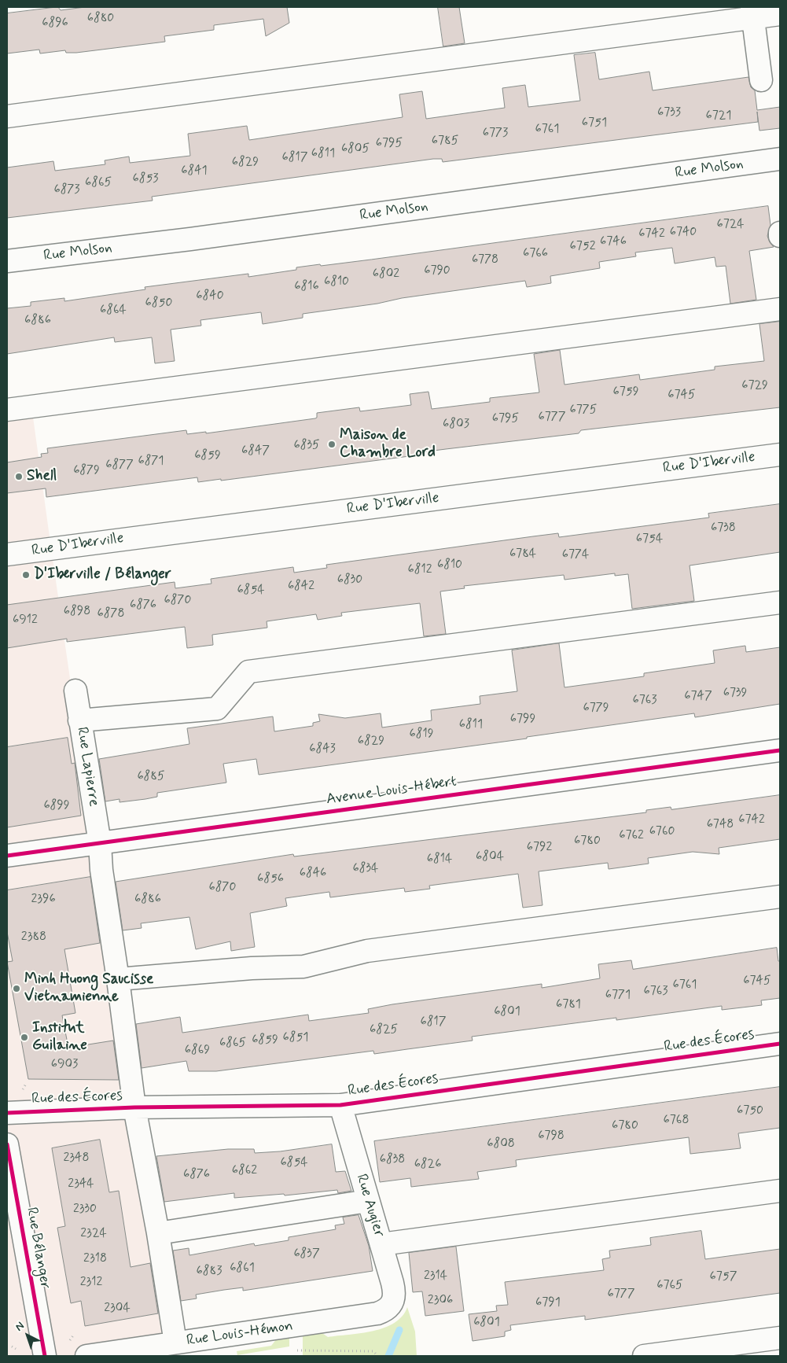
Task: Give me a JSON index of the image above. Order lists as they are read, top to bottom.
{
  "streets": {
    "street": [
      "Rue Molson",
      "Rue D'Iberville",
      "Rue Lapierre",
      "Avenue Louis-Hébert",
      "Rue des Écores",
      "Rue Augier",
      "Rue Bélanger",
      "Rue Louis-Hémon"
    ]
  },
  "crossings": [
    ["Rue Lapierre", "Avenue Louis-Hébert"],
    ["Rue Lapierre", "Rue des Écores"],
    ["Rue Lapierre", "Rue Louis-Hémon"],
    ["Rue des Écores", "Rue Augier"],
    ["Rue Augier", "Rue Louis-Hémon"]
  ],
  "places": [
    "Maison de Chambre Lord",
    "Shell",
    "D'Iberville / Bélanger",
    "Minh Huong Saucisse Vietnamienne",
    "Institut Guilaine"
  ],
  "house_numbers": [
    "6880",
    "6896",
    "6733",
    "6721",
    "6751",
    "6761",
    "6773",
    "6785",
    "6795",
    "6805",
    "6811",
    "6817",
    "6829",
    "6841",
    "6853",
    "6865",
    "6873",
    "6724",
    "6740",
    "6742",
    "6746",
    "6752",
    "6766",
    "6778",
    "6790",
    "6802",
    "6810",
    "6816",
    "6840",
    "6850",
    "6864",
    "6886",
    "6729",
    "6759",
    "6745",
    "6775",
    "6777",
    "6795",
    "6803",
    "6835",
    "6847",
    "6859",
    "6871",
    "6877",
    "6879",
    "6738",
    "6754",
    "6784",
    "6774",
    "6810",
    "6812",
    "6830",
    "6842",
    "6854",
    "6870",
    "6876",
    "6898",
    "6878",
    "6912",
    "6739",
    "6747",
    "6763",
    "6779",
    "6799",
    "6811",
    "6819",
    "6829",
    "6843",
    "6885",
    "6899",
    "6742",
    "6748",
    "6760",
    "6762",
    "6780",
    "6792",
    "6804",
    "6814",
    "6834",
    "6846",
    "6856",
    "6870",
    "2396",
    "6886",
    "2388",
    "6745",
    "6761",
    "6763",
    "6771",
    "6781",
    "6801",
    "6817",
    "6825",
    "6851",
    "6859",
    "6865",
    "6869",
    "6903",
    "6750",
    "6768",
    "6780",
    "6798",
    "6808",
    "2348",
    "6838",
    "6854",
    "6826",
    "6862",
    "6876",
    "2344",
    "2330",
    "2324",
    "6837",
    "2318",
    "6861",
    "6883",
    "2314",
    "6757",
    "2312",
    "6765",
    "6777",
    "2306",
    "6791",
    "2304",
    "6801"
  ],
  "north": "top left"
}
